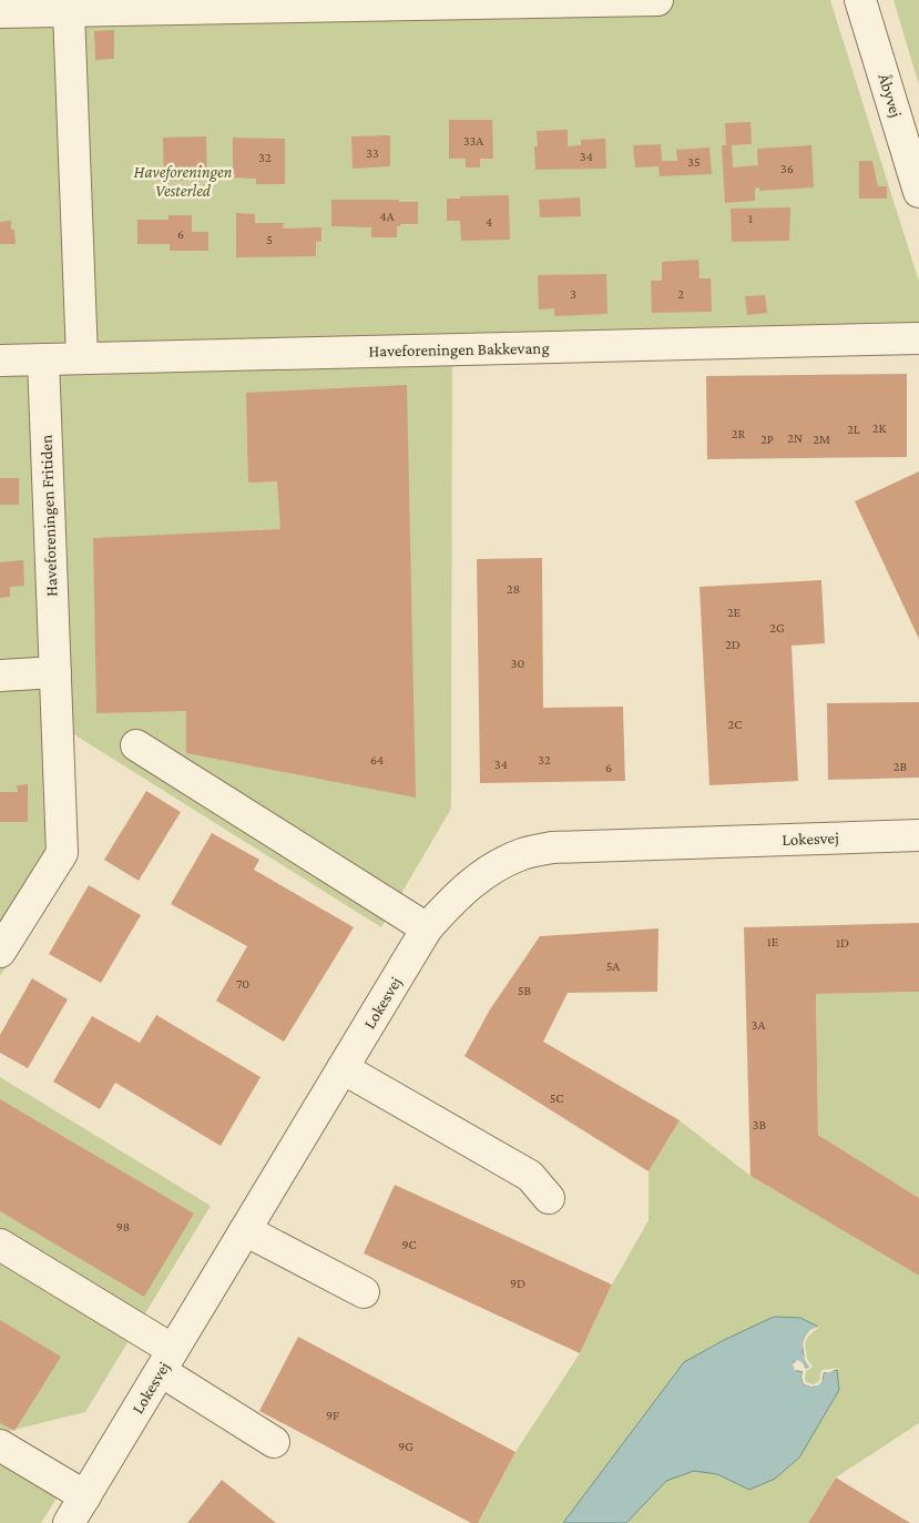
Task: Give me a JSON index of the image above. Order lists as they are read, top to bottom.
{
  "streets": {
    "street": [
      "Åbyvej",
      "Haveforeningen Bakkevang",
      "Haveforeningen Fritiden",
      "Lokesvej"
    ]
  },
  "crossings": [
    ["Haveforeningen Bakkevang", "Haveforeningen Fritiden"]
  ],
  "parks": ["Haveforeningen Vesterled"],
  "house_numbers": [
    "33A",
    "33",
    "34",
    "32",
    "35",
    "36",
    "4A",
    "1",
    "4",
    "6",
    "5",
    "3",
    "2",
    "2K",
    "2L",
    "2R",
    "2N",
    "2P",
    "2M",
    "28",
    "2E",
    "2G",
    "2D",
    "30",
    "2C",
    "64",
    "32",
    "34",
    "2B",
    "6",
    "1E",
    "1D",
    "5A",
    "70",
    "5B",
    "3A",
    "5C",
    "3B",
    "98",
    "9C",
    "9D",
    "9F",
    "9G"
  ]
}
